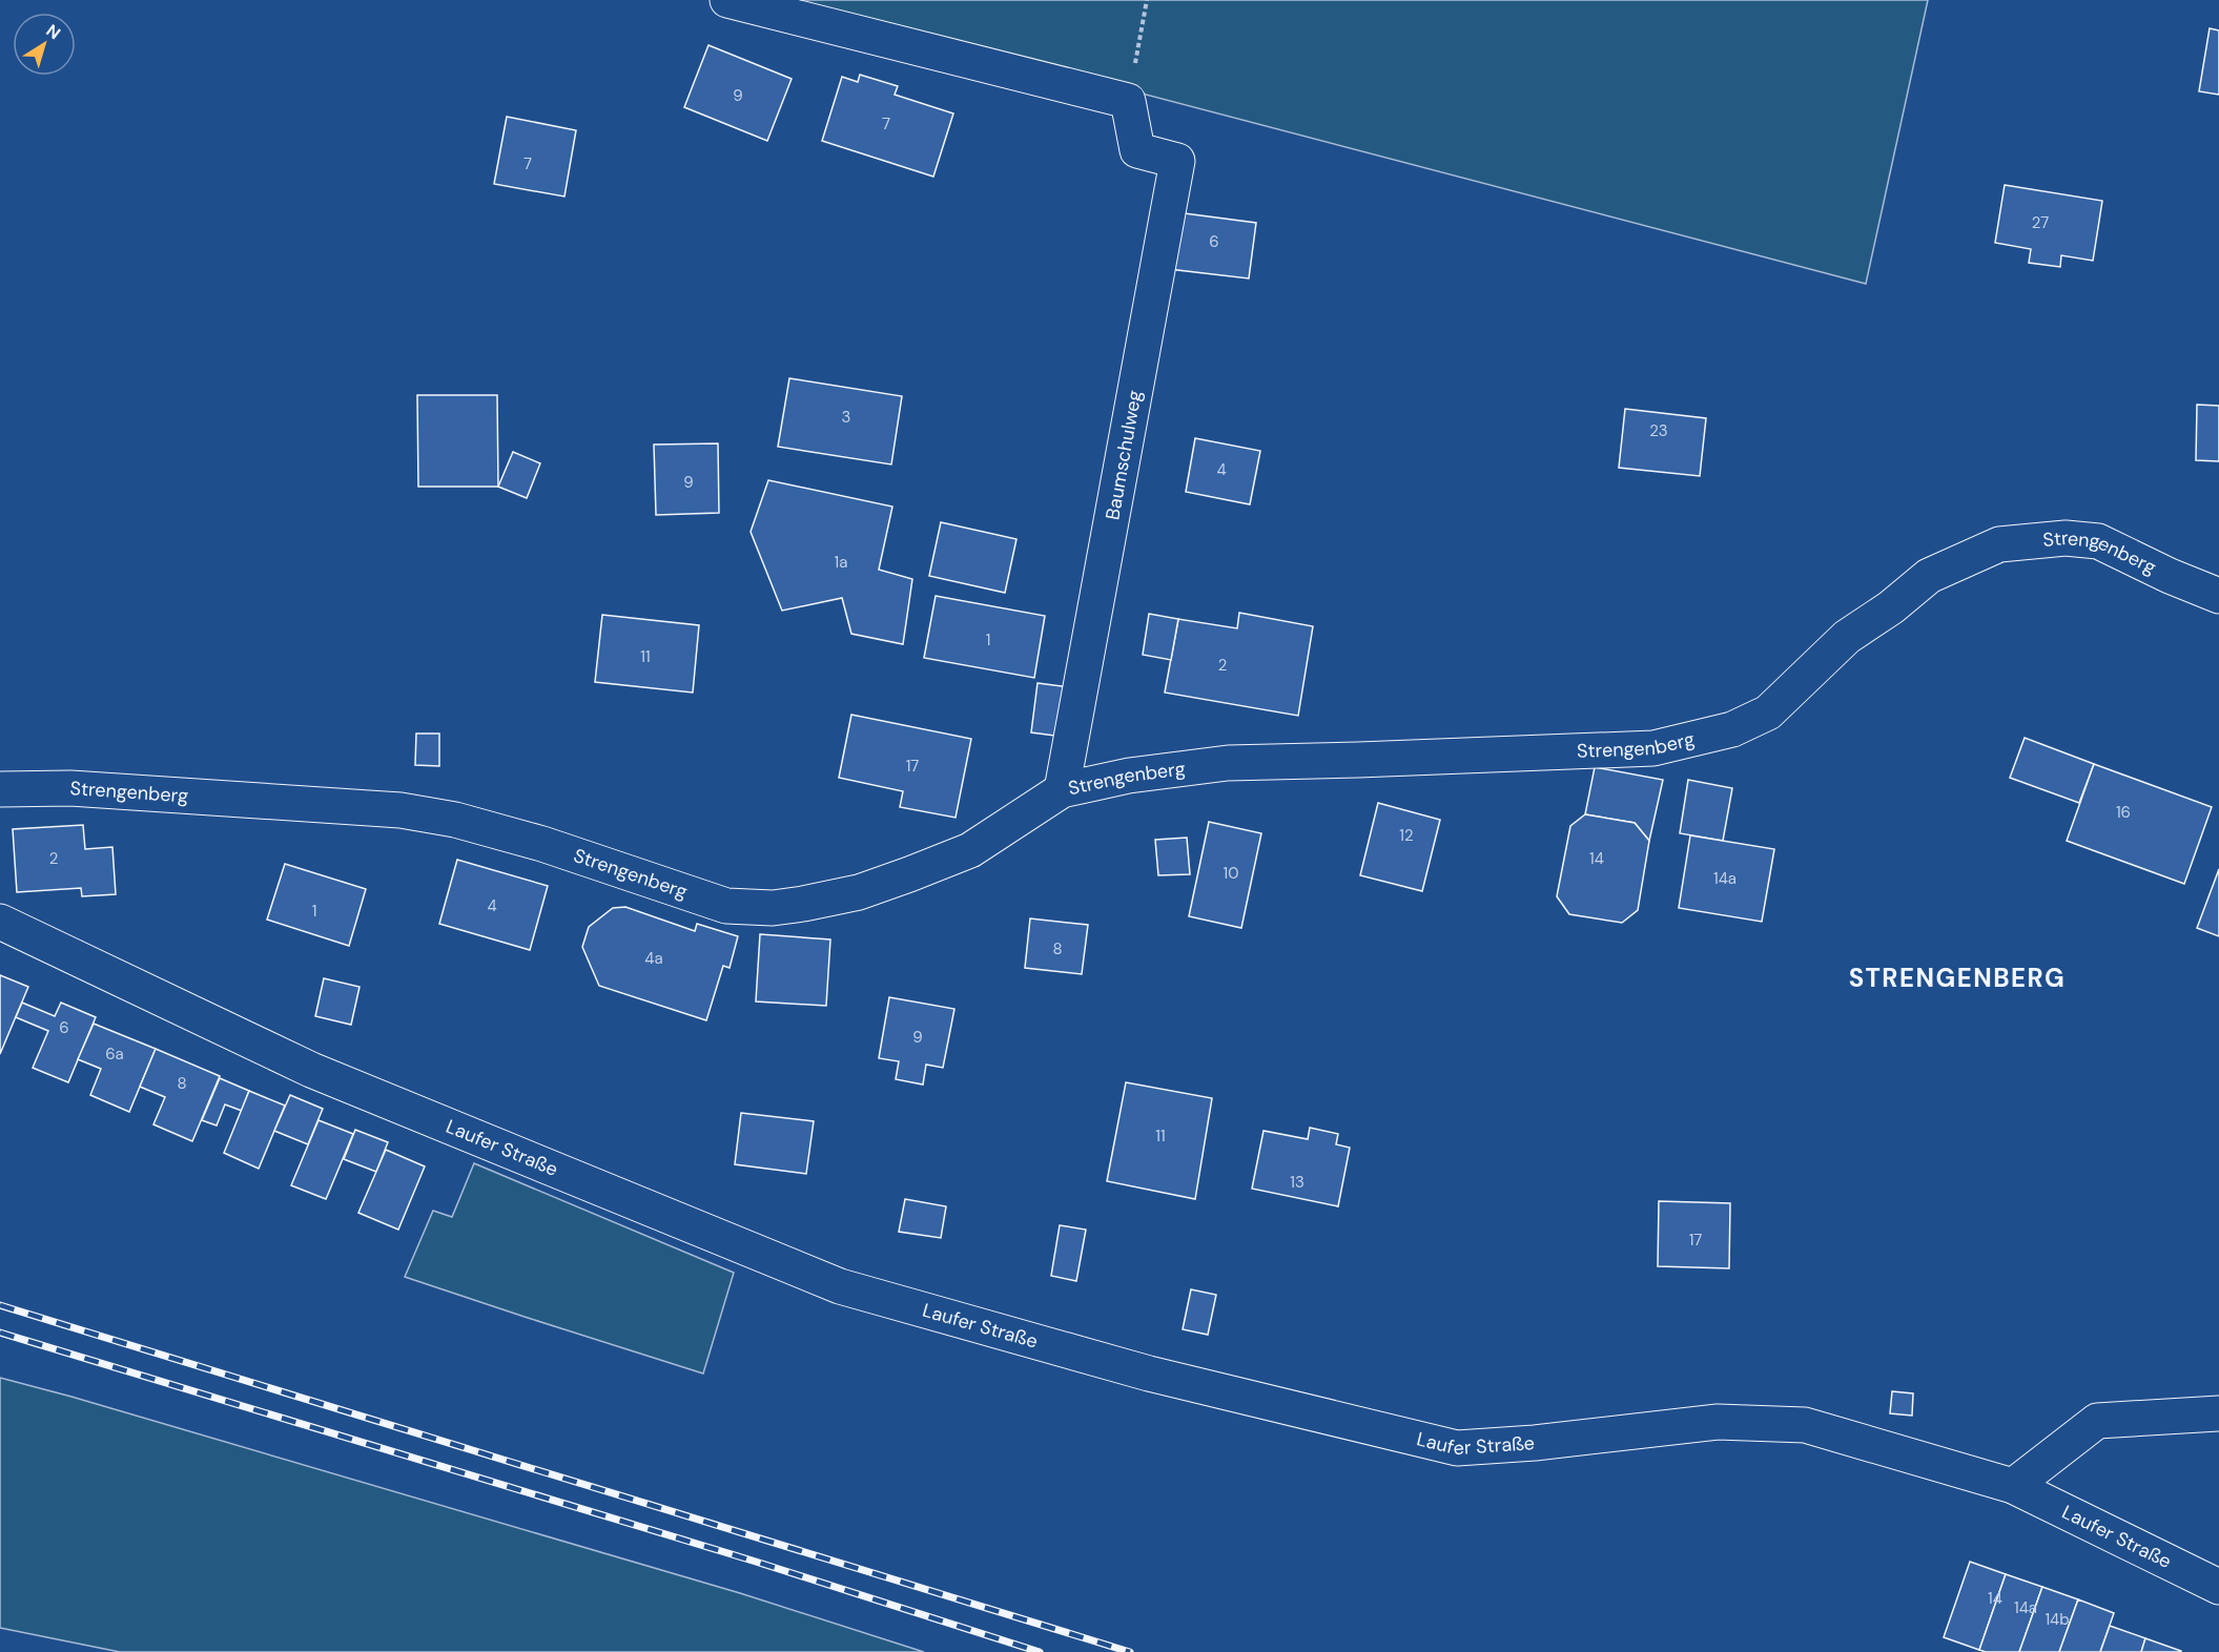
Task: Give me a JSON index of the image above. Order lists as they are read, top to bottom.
{
  "streets": {
    "street": ["Baumschulweg", "Strengenberg", "Laufer Straße"]
  },
  "crossings": [
    ["Baumschulweg", "Strengenberg"]
  ],
  "districts": ["STRENGENBERG"],
  "house_numbers": [
    "9",
    "7",
    "7",
    "27",
    "6",
    "3",
    "23",
    "4",
    "9",
    "1a",
    "1",
    "11",
    "2",
    "17",
    "16",
    "12",
    "2",
    "14",
    "10",
    "14a",
    "4",
    "1",
    "8",
    "4a",
    "6",
    "9",
    "6a",
    "8",
    "11",
    "13",
    "17",
    "14",
    "14a",
    "14b"
  ],
  "north": "top right"
}
